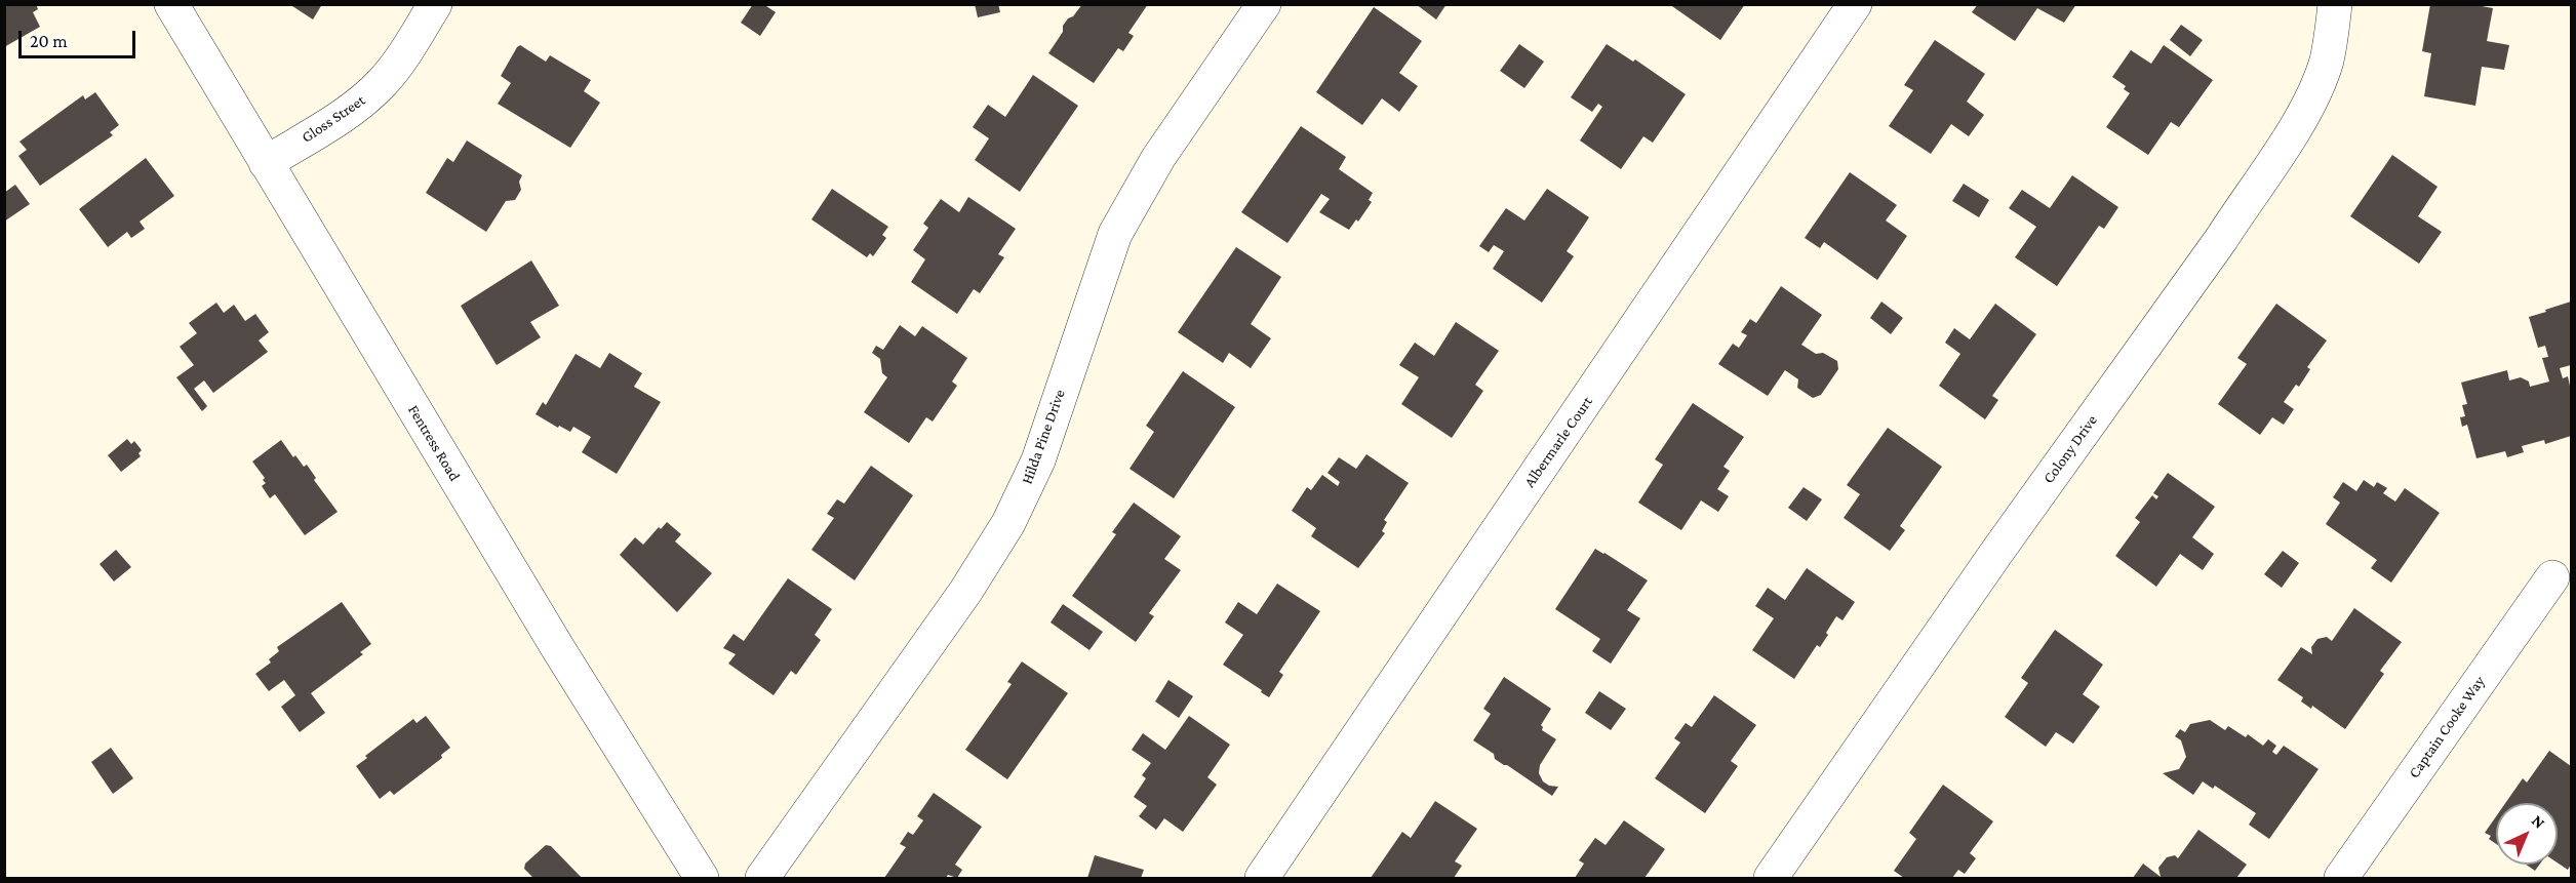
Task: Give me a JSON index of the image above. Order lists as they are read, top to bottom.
{
  "streets": {
    "street": [
      "Gloss Street",
      "Hilda Pine Drive",
      "Albermarle Court",
      "Fentress Road",
      "Colony Drive",
      "Captain Cooke Way"
    ]
  },
  "crossings": [
    ["Gloss Street", "Fentress Road"]
  ],
  "scale_bar": "20 m",
  "north": "top right"
}
